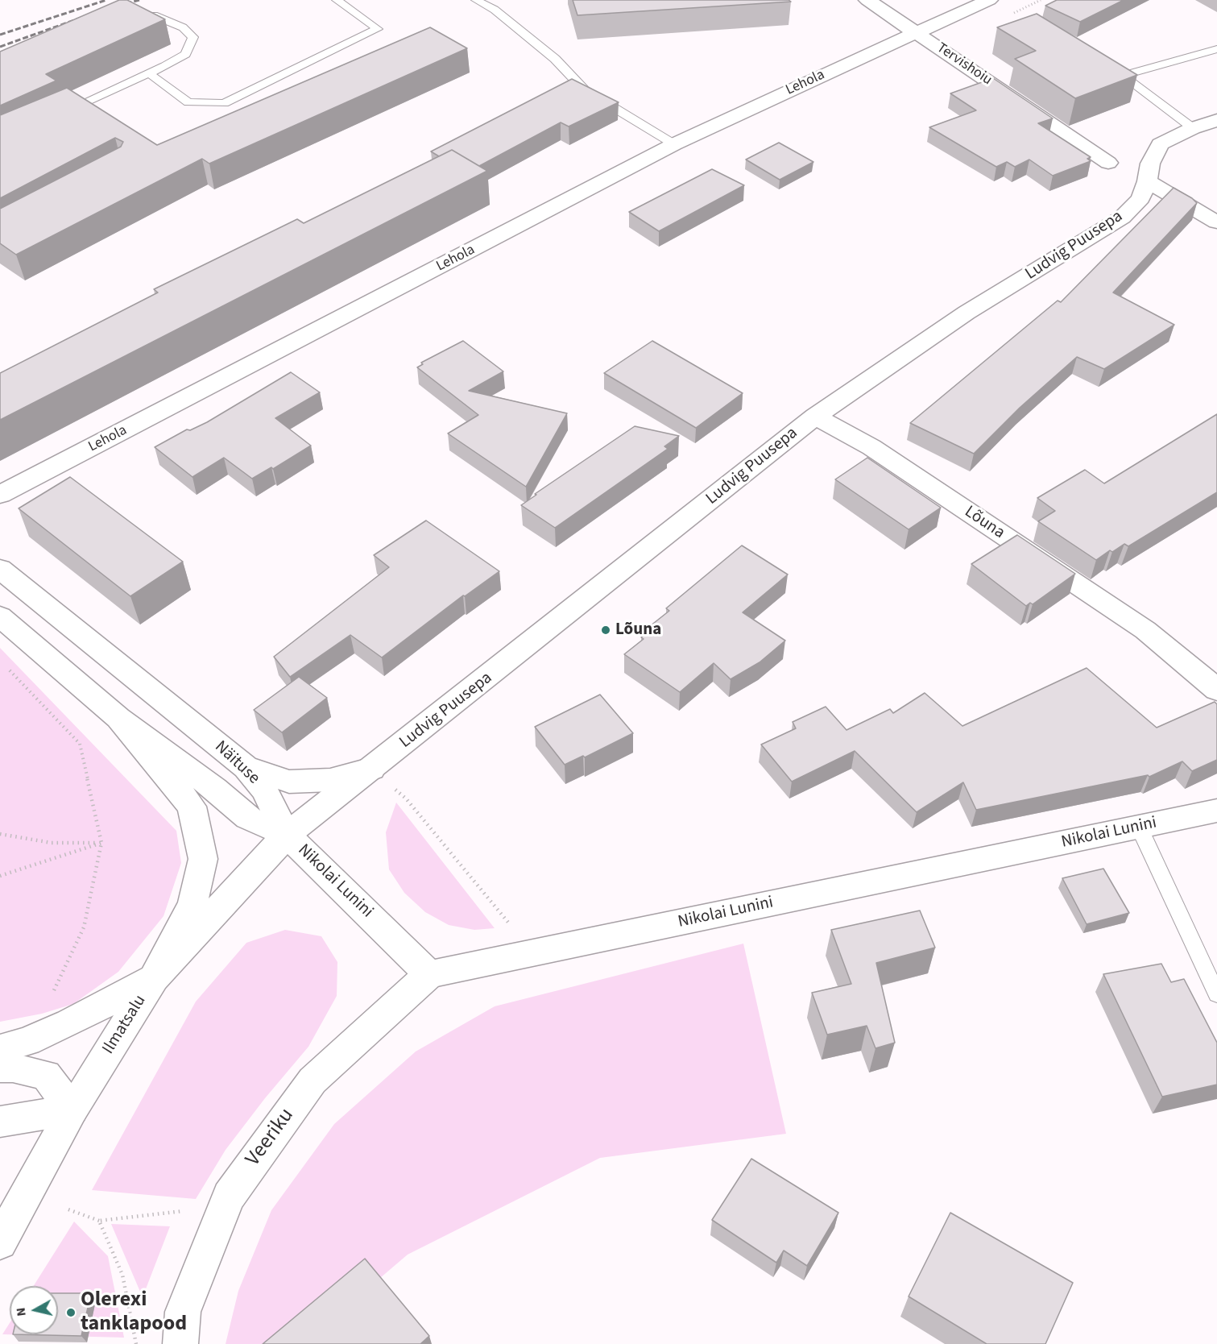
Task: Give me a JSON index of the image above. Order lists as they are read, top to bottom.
{
  "streets": {
    "street": [
      "Tervishoiu",
      "Lehola",
      "Ludvig Puusepa",
      "Lõuna",
      "Näituse",
      "Nikolai Lunini",
      "Ilmatsalu",
      "Veeriku"
    ]
  },
  "crossings": [
    ["Tervishoiu", "Lehola"],
    ["Ludvig Puusepa", "Lõuna"],
    ["Ludvig Puusepa", "Näituse"],
    ["Ludvig Puusepa", "Nikolai Lunini"],
    ["Ludvig Puusepa", "Ilmatsalu"],
    ["Näituse", "Nikolai Lunini"],
    ["Näituse", "Ilmatsalu"],
    ["Nikolai Lunini", "Ilmatsalu"],
    ["Nikolai Lunini", "Veeriku"]
  ],
  "places": ["Lõuna", "Olerexi tanklapood"],
  "north": "left"
}
